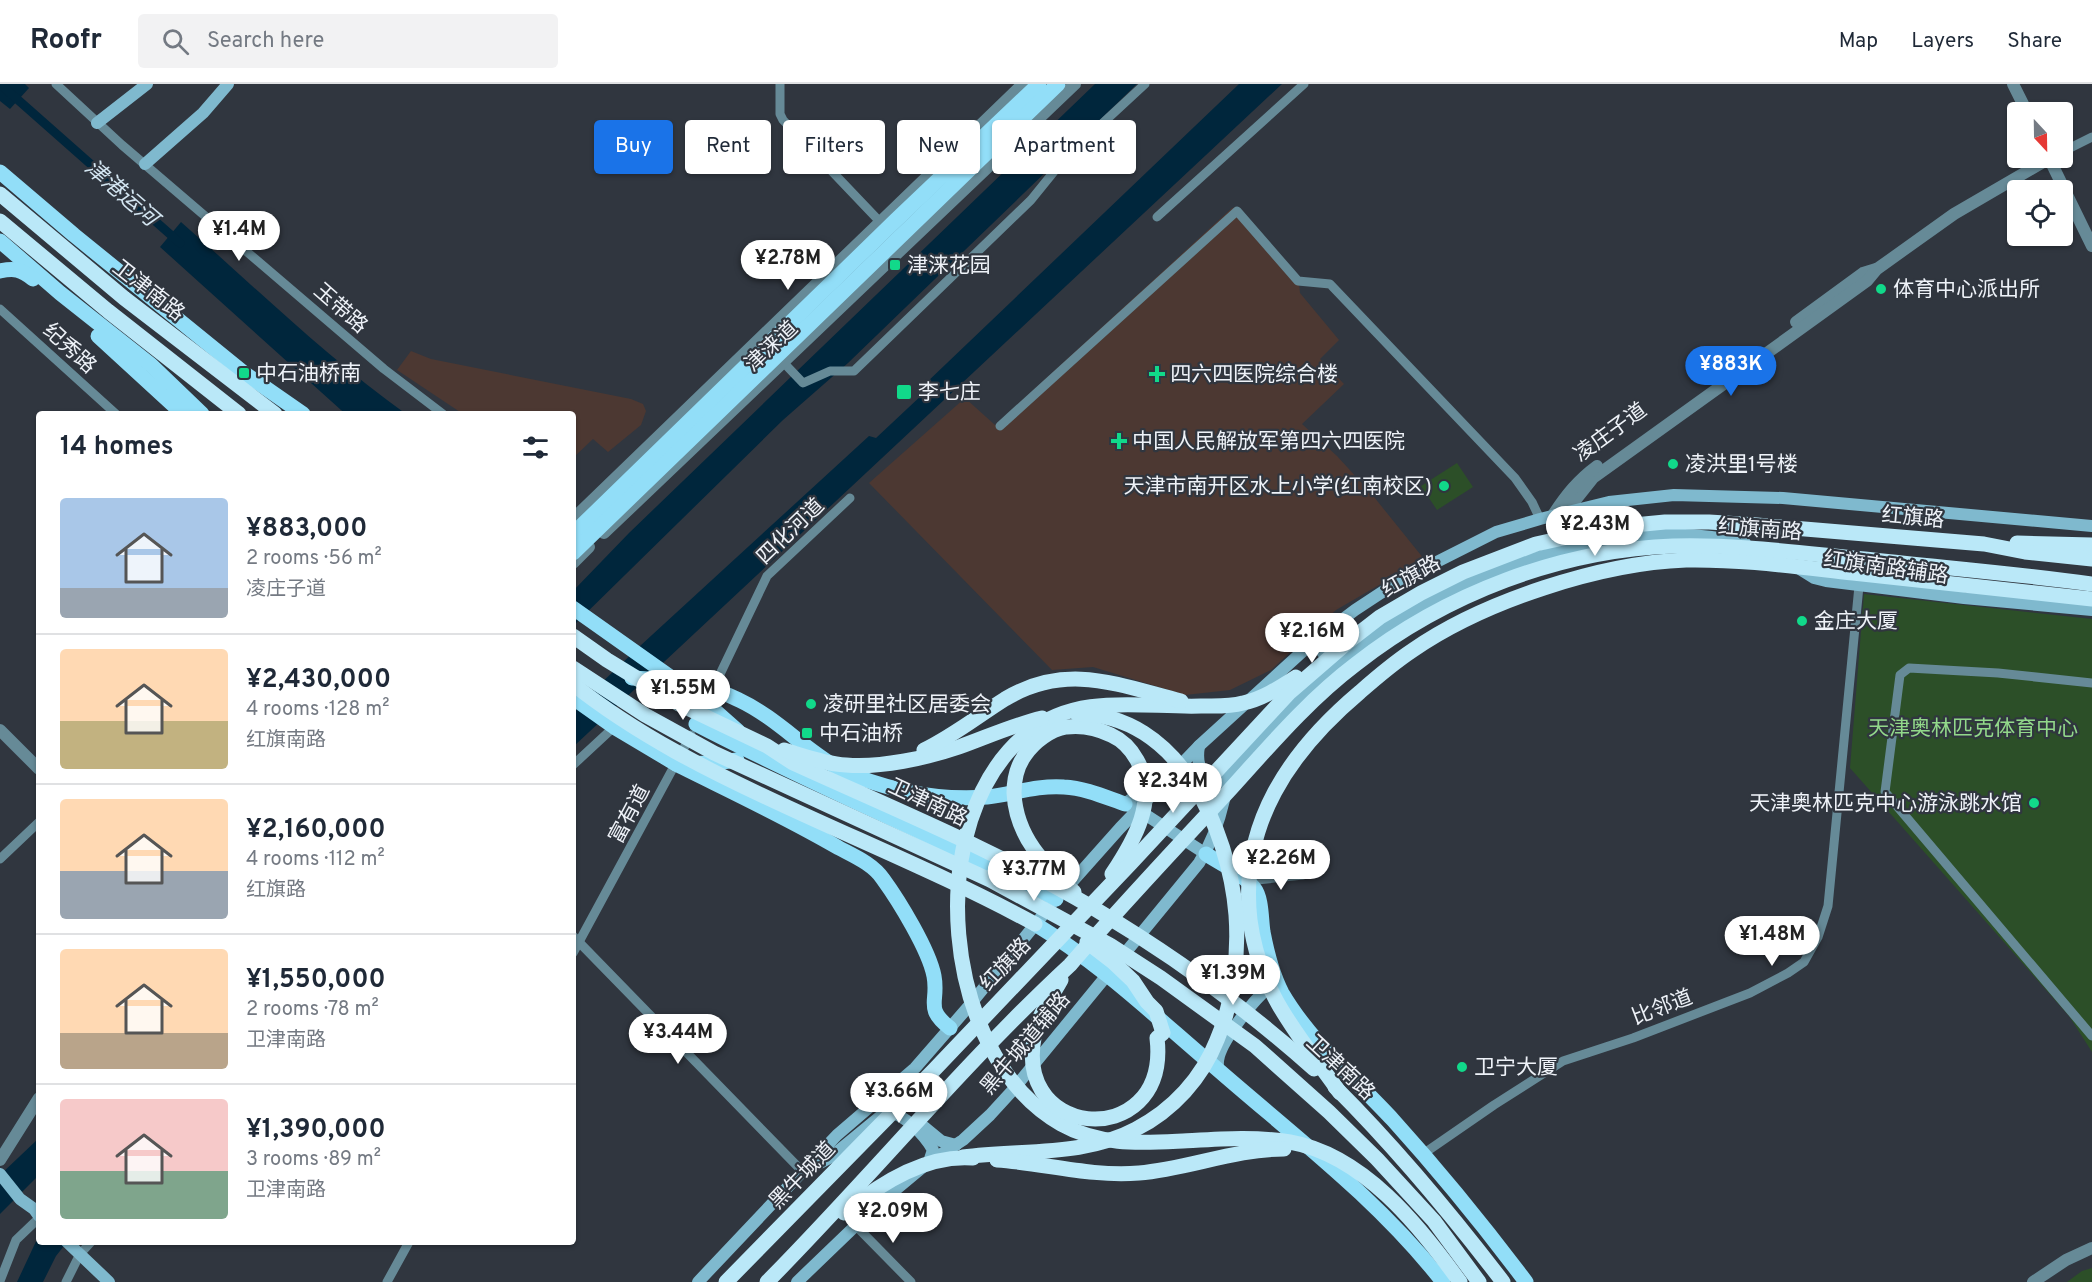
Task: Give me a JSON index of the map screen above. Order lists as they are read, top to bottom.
{
  "streets": {
    "highway": [
      "卫津南路",
      "红旗路",
      "红旗南路",
      "黑牛城道"
    ],
    "main road": ["红旗南路辅路", "黑牛城道辅路"],
    "street": [
      "玉带路",
      "津涞道",
      "纪秀路",
      "凌庄子道",
      "四化河道",
      "富有道",
      "比邻道"
    ]
  },
  "crossings": [
    ["卫津南路", "红旗路"],
    ["红旗路", "红旗南路"],
    ["红旗路", "黑牛城道"],
    ["四化河道", "富有道"],
    ["红旗南路辅路", "比邻道"],
    ["红旗南路辅路", "黑牛城道辅路"]
  ],
  "water": ["津港运河"],
  "parks": ["天津奥林匹克体育中心"],
  "places": {
    "transit": [
      "津涞花园",
      "中石油桥南",
      "李七庄",
      "中石油桥"
    ],
    "other": [
      "体育中心派出所",
      "凌洪里1号楼",
      "天津市南开区水上小学(红南校区)",
      "金庄大厦",
      "凌研里社区居委会",
      "天津奥林匹克中心游泳跳水馆",
      "卫宁大厦"
    ],
    "health": ["四六四医院综合楼", "中国人民解放军第四六四医院"]
  },
  "north": "bottom",
  "page": {
    "header": "Roofr",
    "search": "Search here",
    "nav": ["Map", "Layers", "Share"],
    "chip": [
      "Buy",
      "Rent",
      "Filters",
      "New",
      "Apartment"
    ],
    "price": [
      "¥1.4M",
      "¥2.78M",
      "¥883K",
      "¥2.43M",
      "¥2.16M",
      "¥1.55M",
      "¥2.34M",
      "¥2.26M",
      "¥3.77M",
      "¥1.48M",
      "¥1.39M",
      "¥3.44M",
      "¥3.66M",
      "¥2.09M"
    ],
    "heading": "14 homes",
    "list": [
      {
        "name": "¥883,000",
        "note": "2 rooms · 56 m² · 凌庄子道"
      },
      {
        "name": "¥2,430,000",
        "note": "4 rooms · 128 m² · 红旗南路"
      },
      {
        "name": "¥2,160,000",
        "note": "4 rooms · 112 m² · 红旗路"
      },
      {
        "name": "¥1,550,000",
        "note": "2 rooms · 78 m² · 卫津南路"
      },
      {
        "name": "¥1,390,000",
        "note": "3 rooms · 89 m² · 卫津南路"
      }
    ]
  }
}
